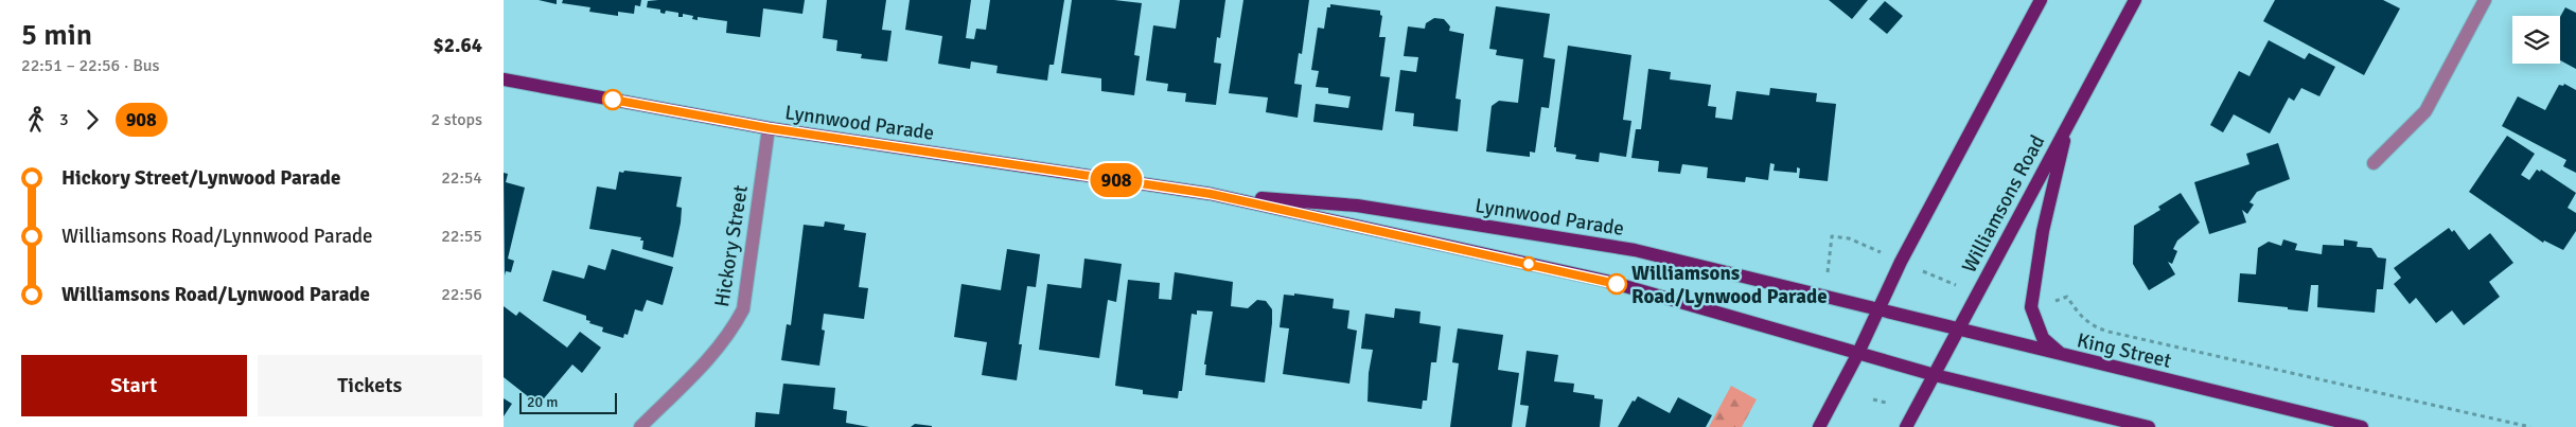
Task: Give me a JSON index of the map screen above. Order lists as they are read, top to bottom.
{
  "streets": {
    "main road": ["Lynnwood Parade", "Williamsons Road", "King Street"],
    "street": ["Hickory Street"]
  },
  "crossings": [
    ["Lynnwood Parade", "Hickory Street"],
    ["Lynnwood Parade", "King Street"],
    ["Williamsons Road", "King Street"]
  ],
  "places": ["Williamsons Road/Lynwood Parade"],
  "lines": ["bus line 908"],
  "scale_bar": "20 m",
  "page": {
    "heading": ["5 min", "22:51 – 22:56 · Bus", "$2.64"],
    "on_map": "908",
    "legs": ["3", "908", "2 stops"],
    "list": [
      {
        "name": "Hickory Street/Lynwood Parade",
        "value": "22:54"
      },
      {
        "name": "Williamsons Road/Lynnwood Parade",
        "value": "22:55"
      },
      {
        "name": "Williamsons Road/Lynwood Parade",
        "value": "22:56"
      }
    ],
    "buttons": ["Start", "Tickets"],
    "scale": "20 m"
  }
}
